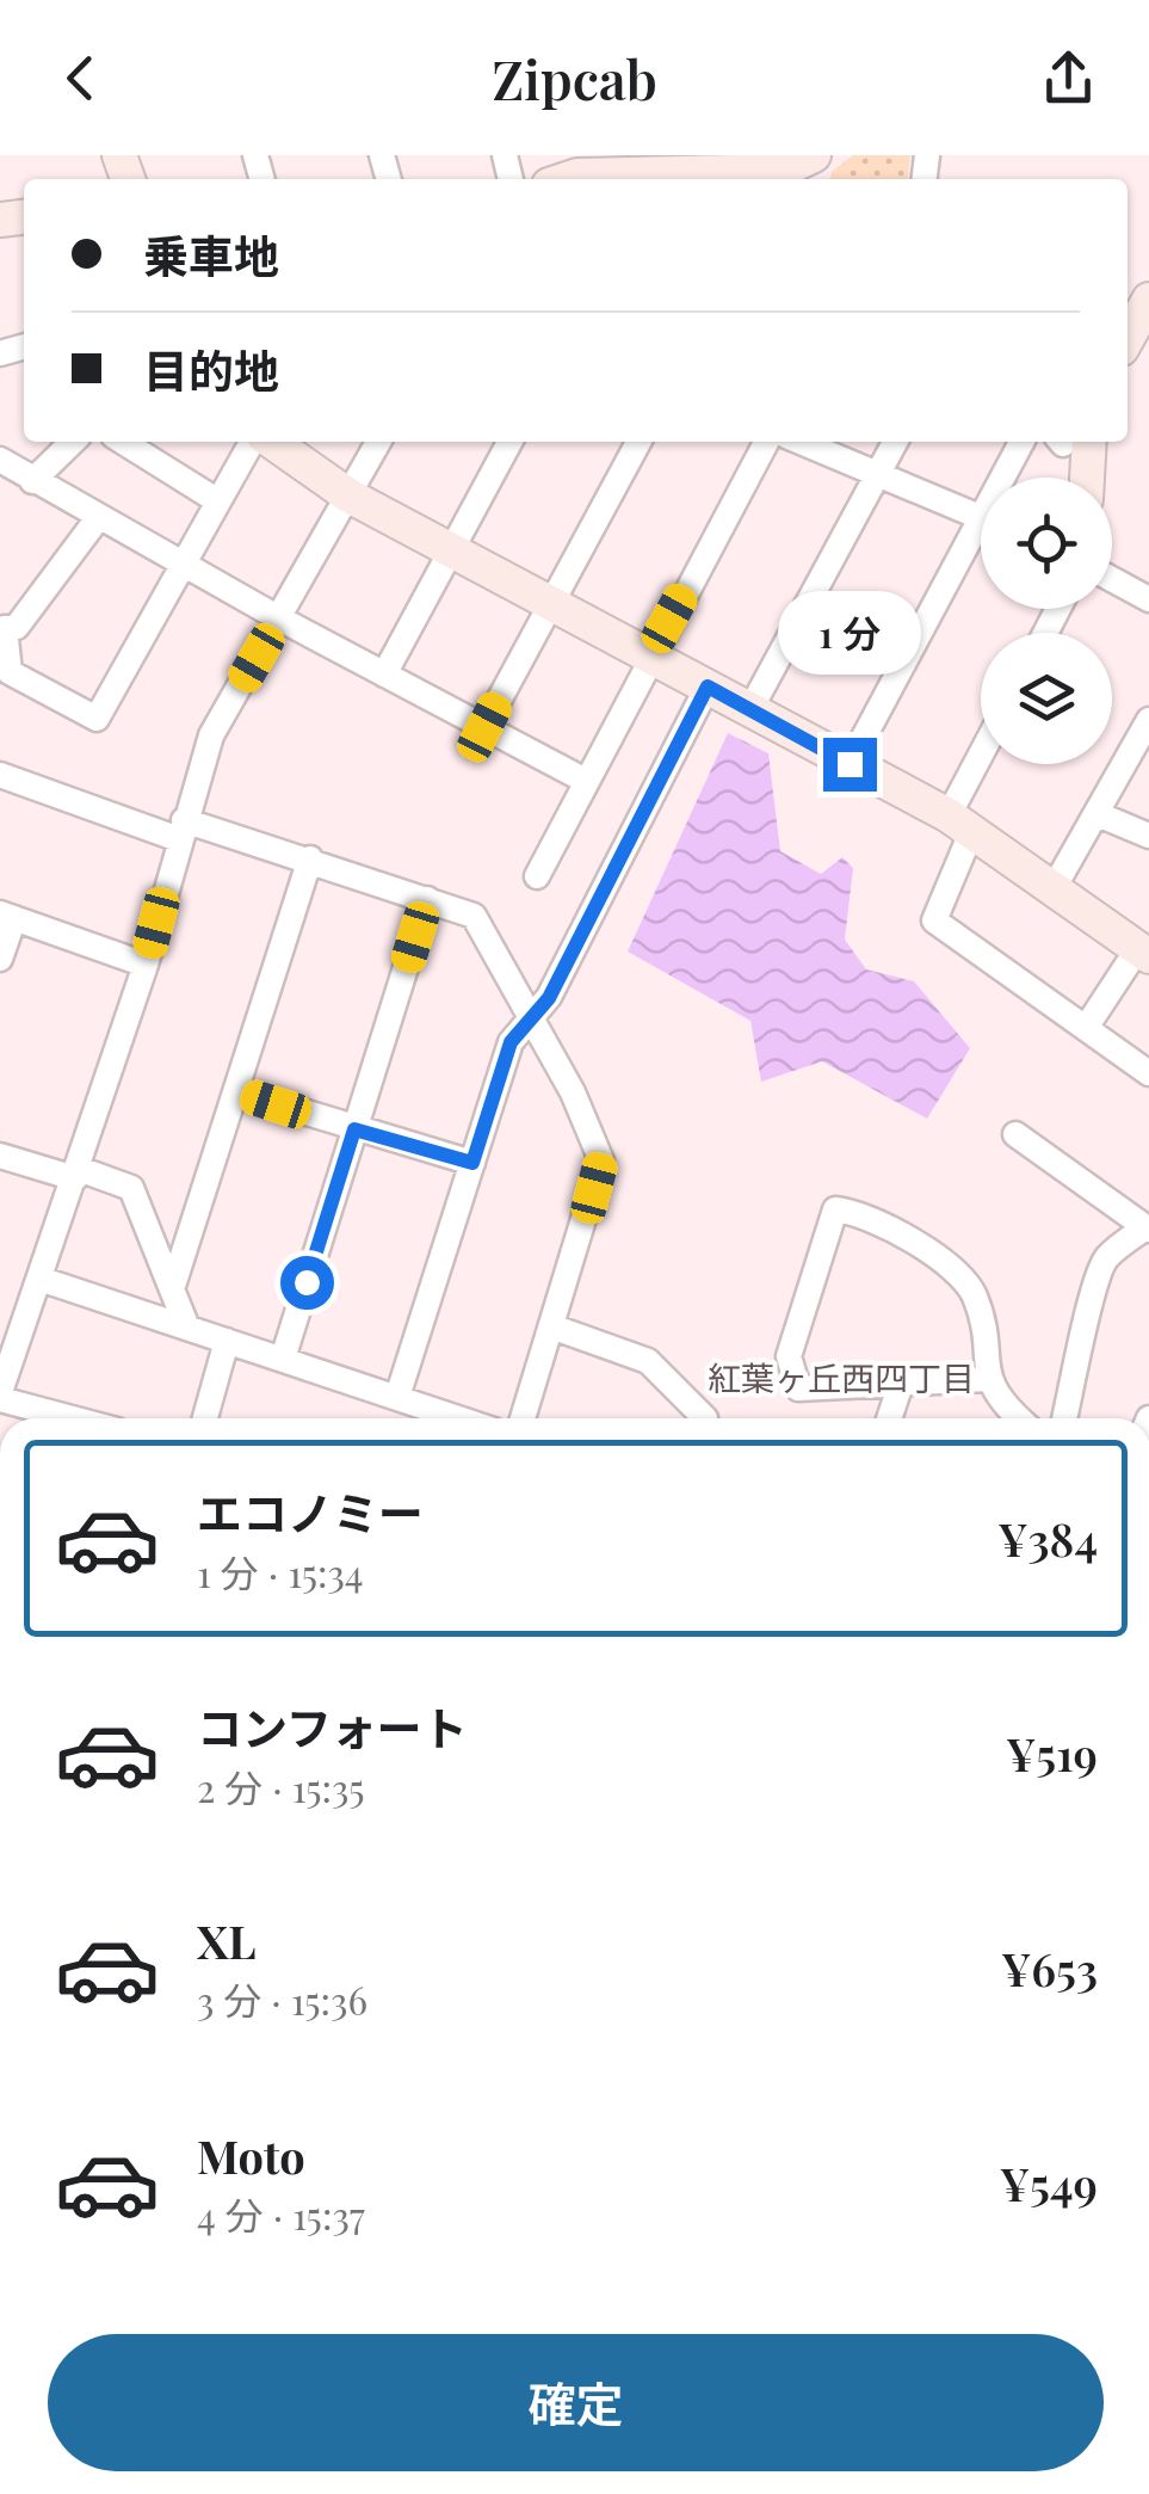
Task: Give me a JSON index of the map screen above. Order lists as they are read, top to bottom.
{
  "districts": ["紅葉ヶ丘西四丁目"],
  "page": {
    "header": "Zipcab",
    "banner": ["乗車地", "目的地"],
    "bubble": "1 分",
    "list": [
      {
        "name": "エコノミー",
        "note": "1 分 · 15:34",
        "value": "¥384"
      },
      {
        "name": "コンフォート",
        "note": "2 分 · 15:35",
        "value": "¥519"
      },
      {
        "name": "XL",
        "note": "3 分 · 15:36",
        "value": "¥653"
      },
      {
        "name": "Moto",
        "note": "4 分 · 15:37",
        "value": "¥549"
      }
    ],
    "buttons": "確定"
  }
}
